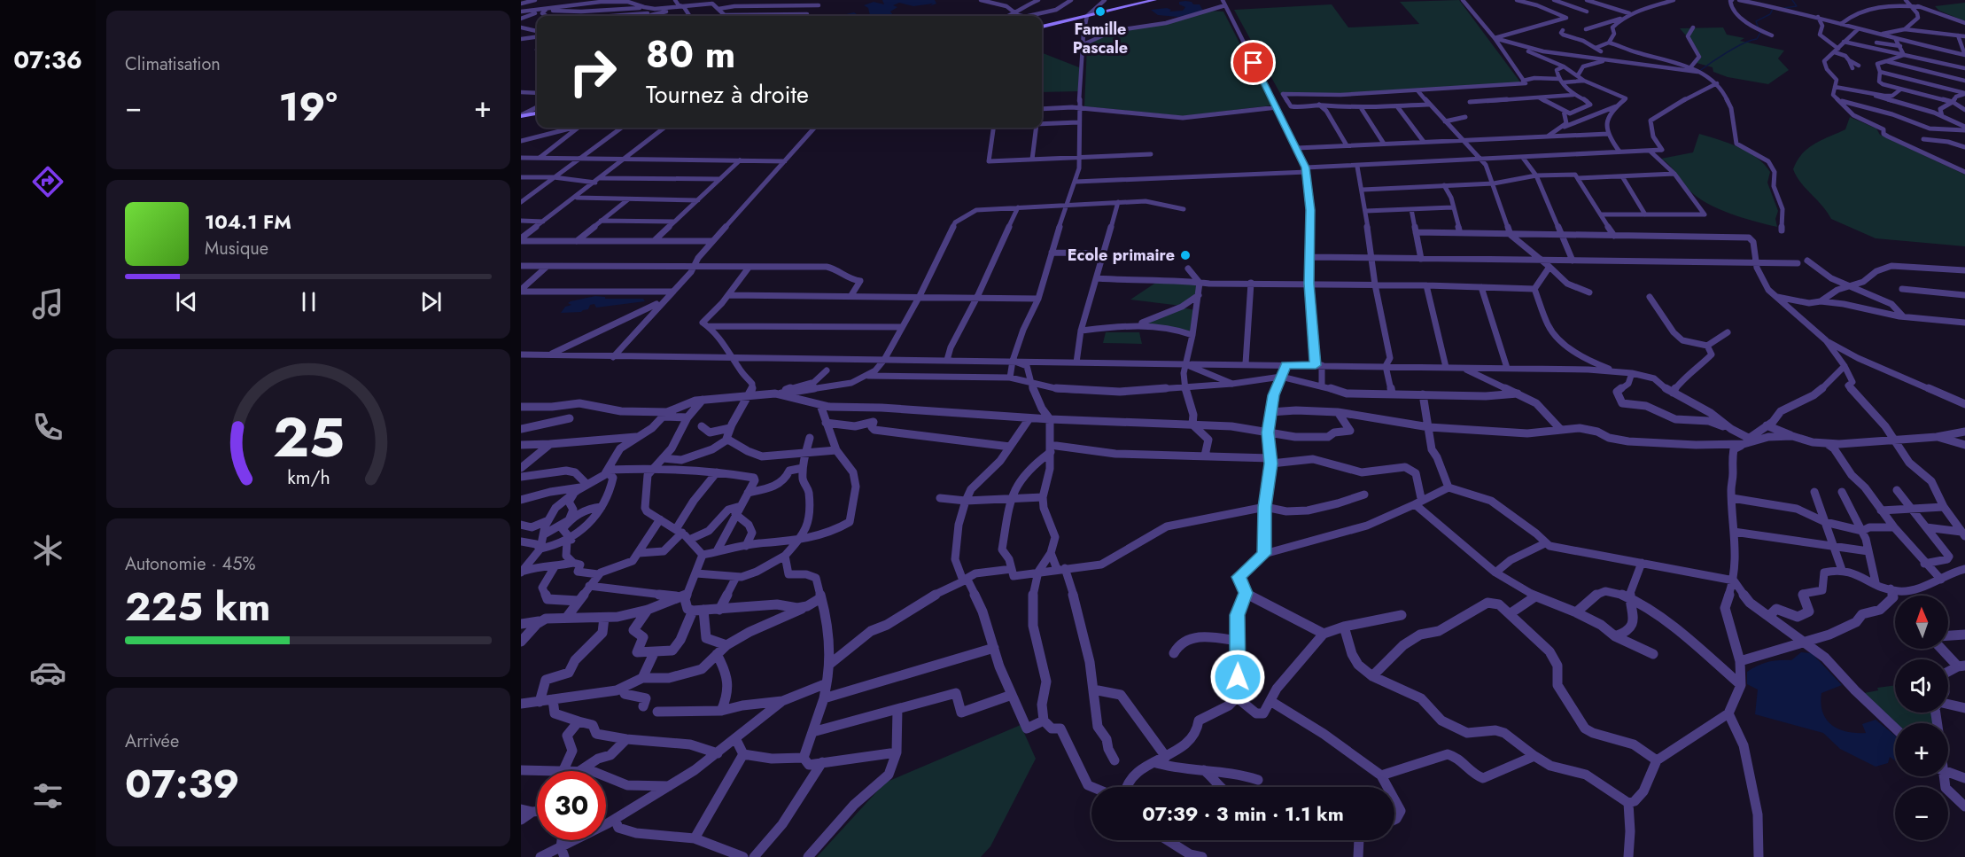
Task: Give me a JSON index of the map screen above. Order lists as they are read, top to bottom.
{
  "places": ["Famille Pascale", "Ecole primaire"],
  "north": "top",
  "page": {
    "tabs": "07:36",
    "tile": [
      "Climatisation",
      ["Autonomie · 45%", "225 km"],
      ["Arrivée", "07:39"]
    ],
    "turn": ["80 m", "Tournez à droite"],
    "heat": ["−", "19°", "+"],
    "song": ["104.1 FM", "Musique"],
    "map_buttons": ["+", "−"],
    "limit": "30",
    "trip": "07:39 · 3 min · 1.1 km",
    "gauge": ["25", "km/h"]
  }
}
